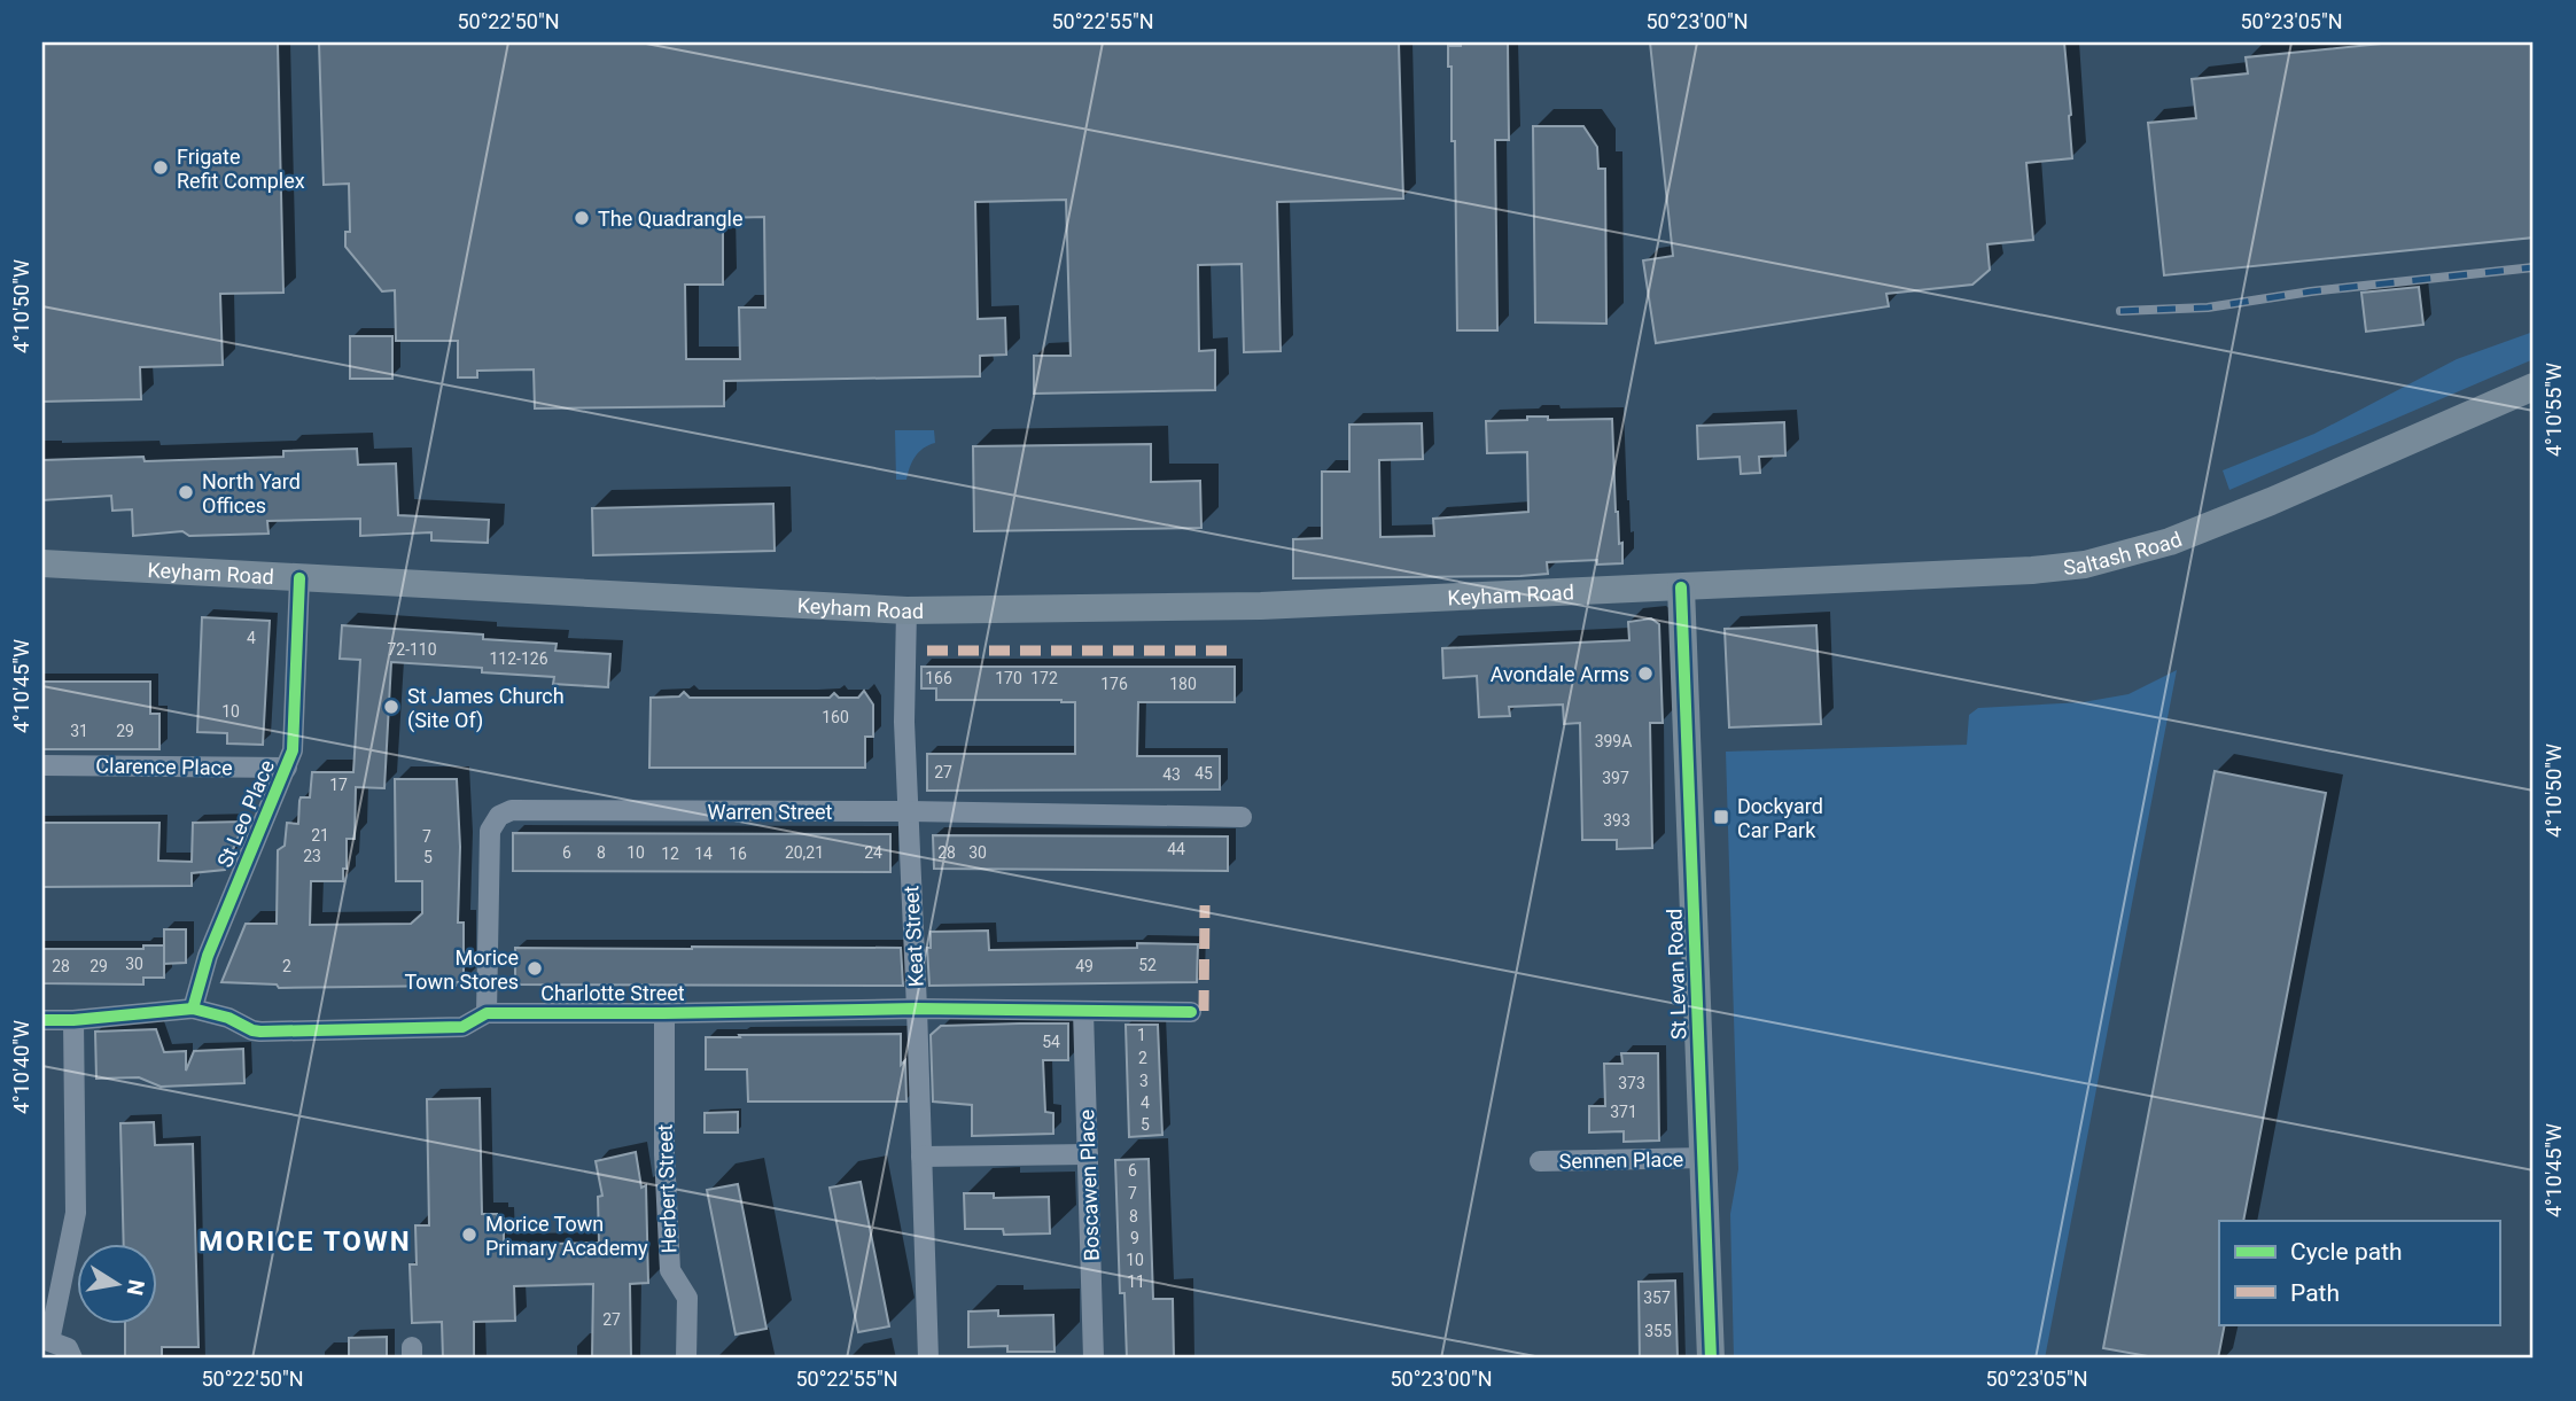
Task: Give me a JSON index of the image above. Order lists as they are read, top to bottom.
{
  "streets": {
    "main road": ["Saltash Road", "Keyham Road", "St Levan Road"],
    "street": [
      "Clarence Place",
      "Warren Street",
      "St Leo Place",
      "Keat Street",
      "Charlotte Street",
      "Sennen Place",
      "Boscawen Place",
      "Herbert Street"
    ]
  },
  "crossings": [
    ["Saltash Road", "Keyham Road"],
    ["Saltash Road", "St Levan Road"],
    ["Keyham Road", "St Leo Place"],
    ["Keyham Road", "Keat Street"],
    ["Keyham Road", "St Levan Road"],
    ["Clarence Place", "St Leo Place"],
    ["Warren Street", "Keat Street"],
    ["Warren Street", "Charlotte Street"],
    ["St Leo Place", "Charlotte Street"],
    ["Keat Street", "Charlotte Street"],
    ["St Levan Road", "Sennen Place"],
    ["Charlotte Street", "Boscawen Place"],
    ["Charlotte Street", "Herbert Street"]
  ],
  "districts": ["MORICE TOWN"],
  "places": {
    "other": [
      "Frigate Refit Complex",
      "The Quadrangle",
      "North Yard Offices",
      "Avondale Arms",
      "St James Church (Site Of)",
      "Morice Town Stores",
      "Morice Town Primary Academy"
    ],
    "transit": ["Dockyard Car Park"]
  },
  "house_numbers": [
    "4",
    "72-110",
    "112-126",
    "166",
    "170",
    "172",
    "176",
    "180",
    "10",
    "160",
    "31",
    "29",
    "399A",
    "27",
    "45",
    "43",
    "397",
    "17",
    "393",
    "21",
    "7",
    "44",
    "6",
    "8",
    "10",
    "20,21",
    "24",
    "28",
    "30",
    "12",
    "14",
    "16",
    "23",
    "5",
    "30",
    "52",
    "28",
    "29",
    "2",
    "49",
    "1",
    "54",
    "2",
    "3",
    "373",
    "4",
    "371",
    "5",
    "6",
    "7",
    "8",
    "9",
    "10",
    "11",
    "357",
    "27",
    "355"
  ],
  "legend": ["Cycle path", "Path"],
  "north": "right",
  "coordinates": [
    "50°22'50\"N",
    "50°22'55\"N",
    "50°23'00\"N",
    "50°23'05\"N",
    "4°10'50\"W",
    "4°10'55\"W",
    "4°10'45\"W",
    "4°10'40\"W"
  ]
}
